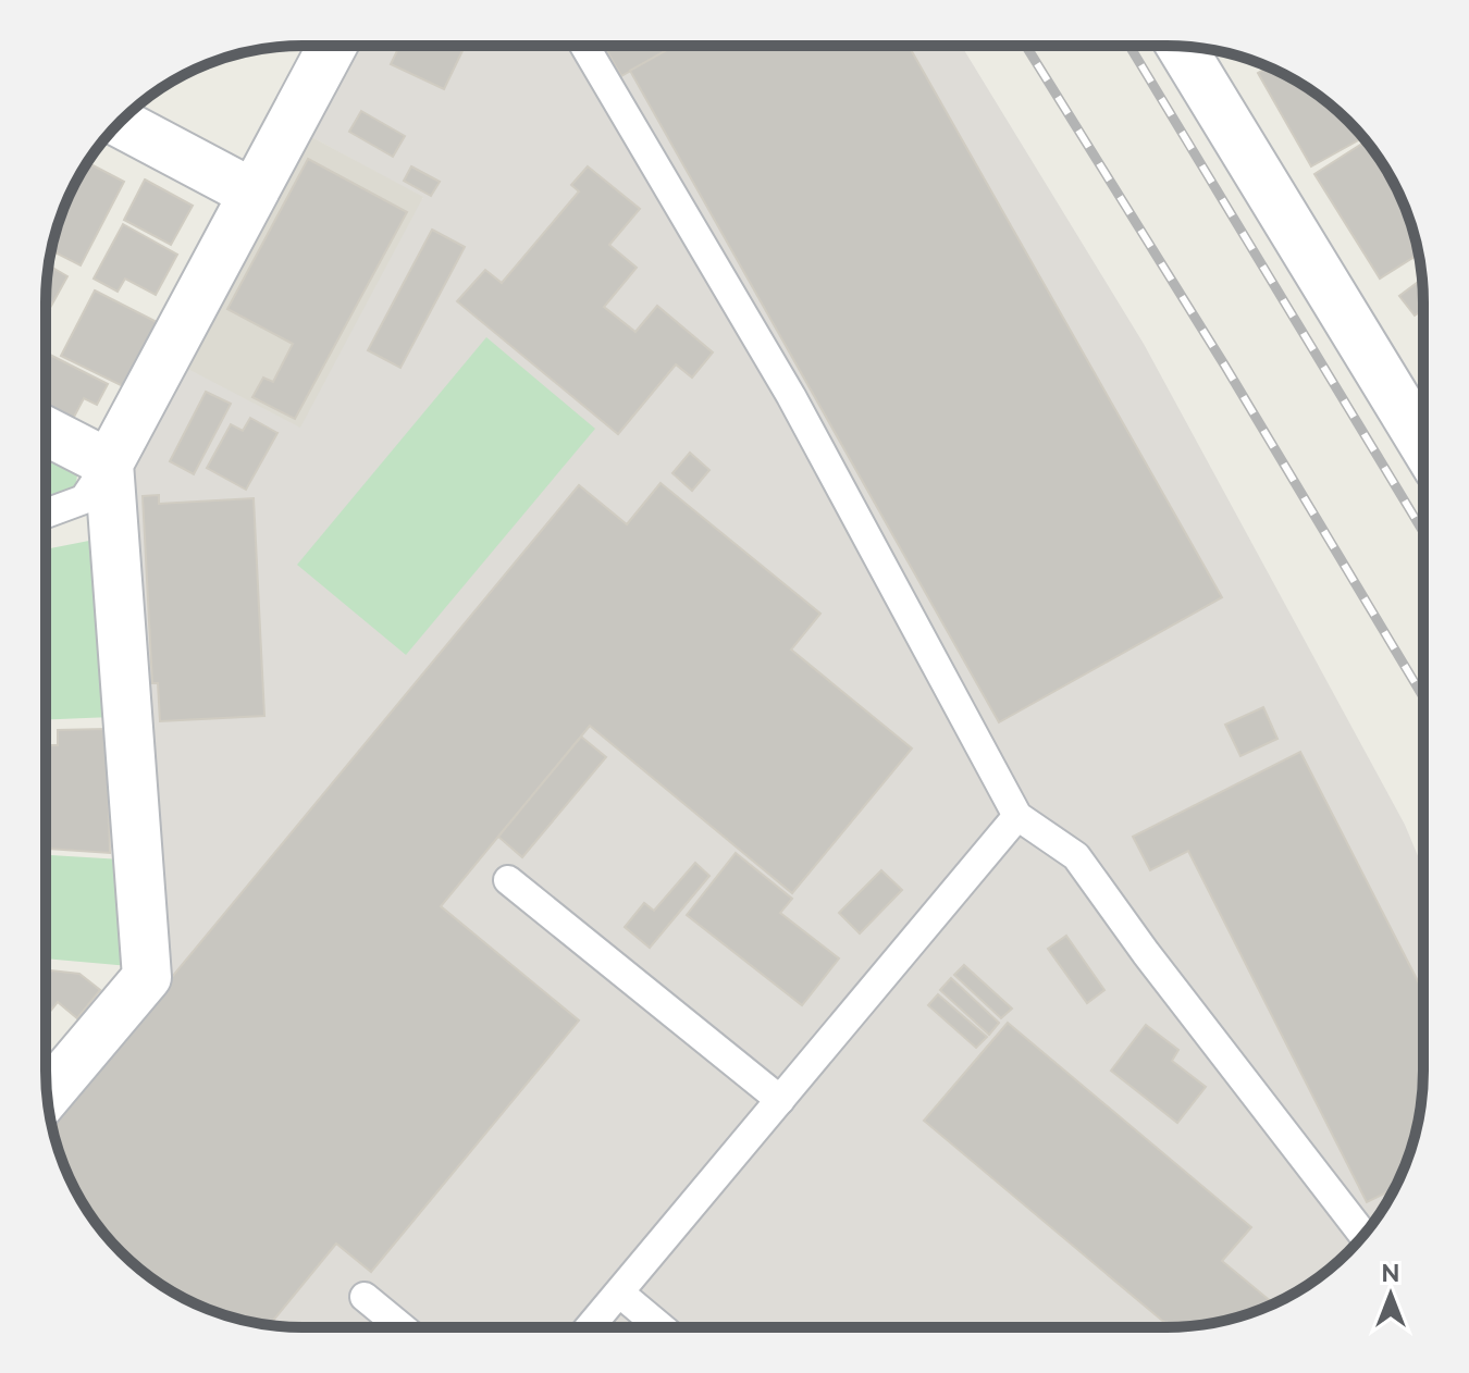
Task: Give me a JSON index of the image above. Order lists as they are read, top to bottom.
{
  "north": "top"
}
